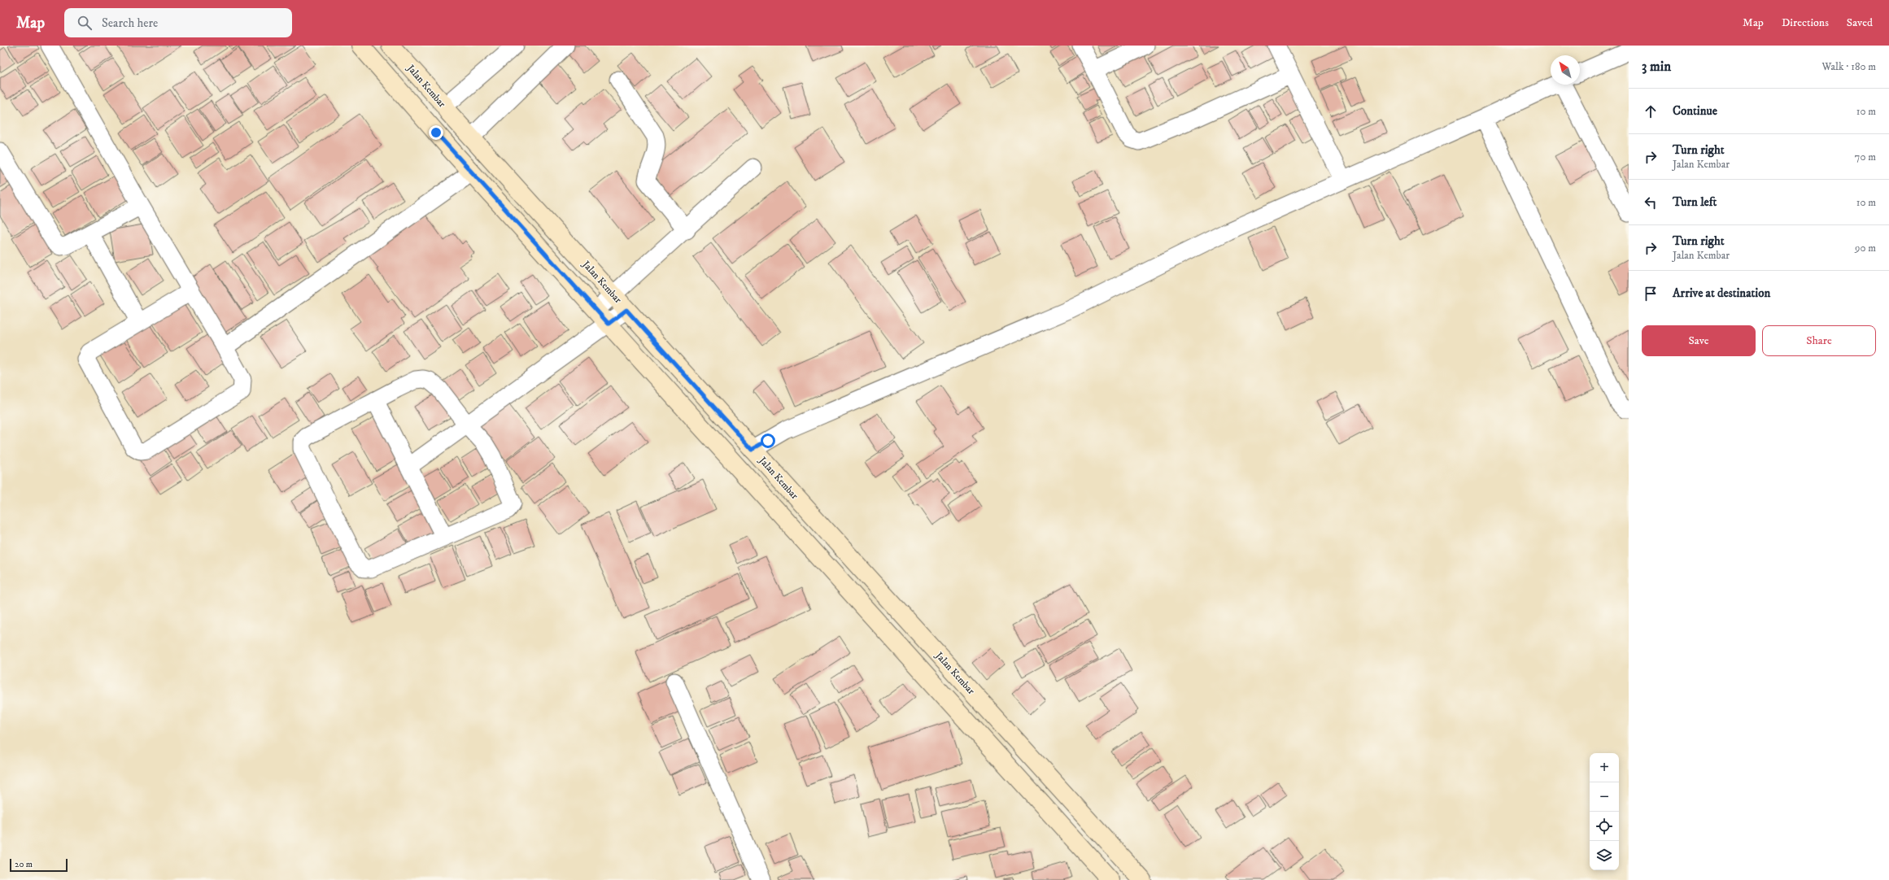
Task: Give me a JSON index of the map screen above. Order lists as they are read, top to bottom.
{
  "streets": {
    "main road": ["Jalan Kembar"]
  },
  "scale_bar": "20 m",
  "north": "top left",
  "page": {
    "header": "Map",
    "search": "Search here",
    "nav": ["Map", "Directions", "Saved"],
    "heading": ["3 min", "Walk · 180 m"],
    "list": [
      ["Continue", "10 m"],
      ["Turn right", "Jalan Kembar", "70 m"],
      ["Turn left", "10 m"],
      ["Turn right", "Jalan Kembar", "90 m"],
      "Arrive at destination"
    ],
    "buttons": ["Save", "Share"],
    "map_buttons": ["+", "−"],
    "scale": "20 m"
  }
}
